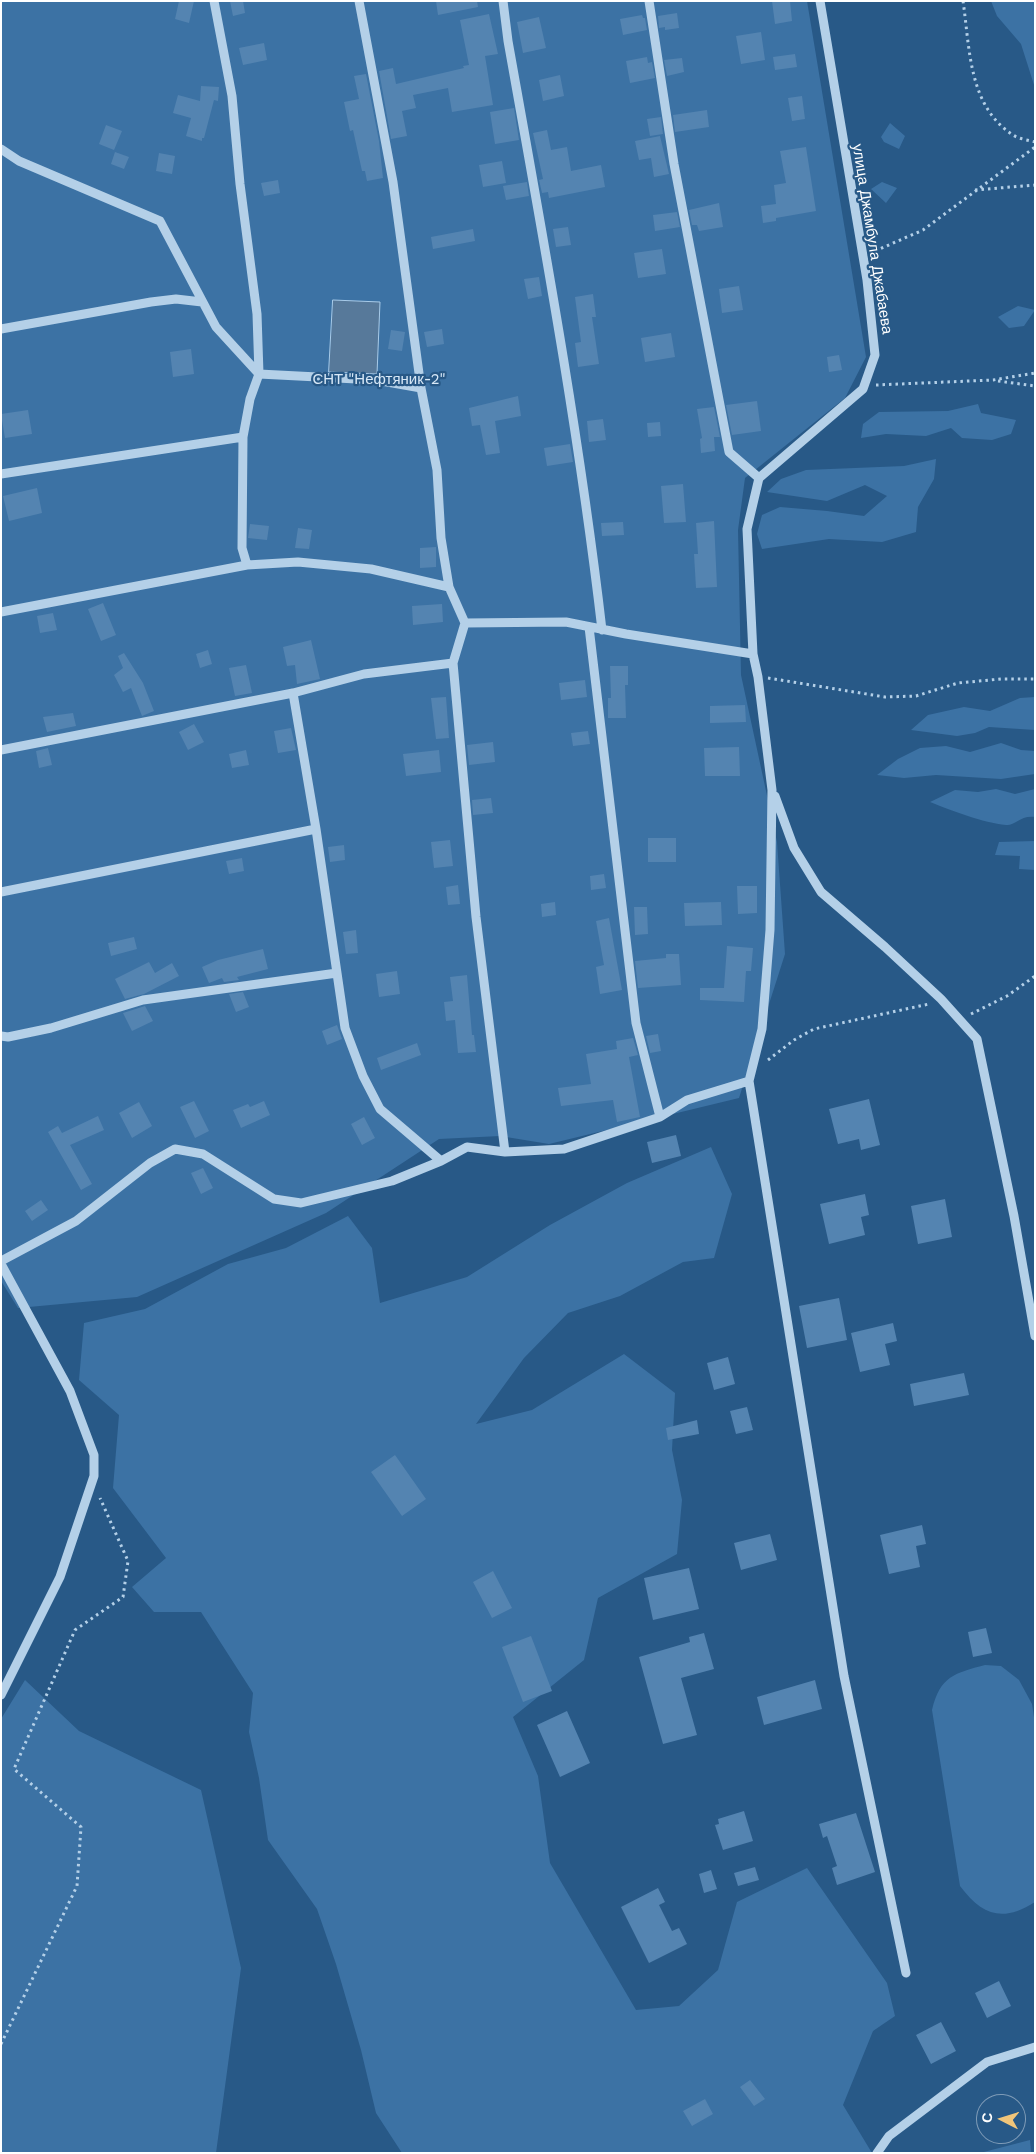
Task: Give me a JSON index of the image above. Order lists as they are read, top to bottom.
{
  "streets": {
    "street": ["улица Джамбула Джабаева"]
  },
  "parks": ["СНТ \"Нефтяник-2\""],
  "north": "left"
}
